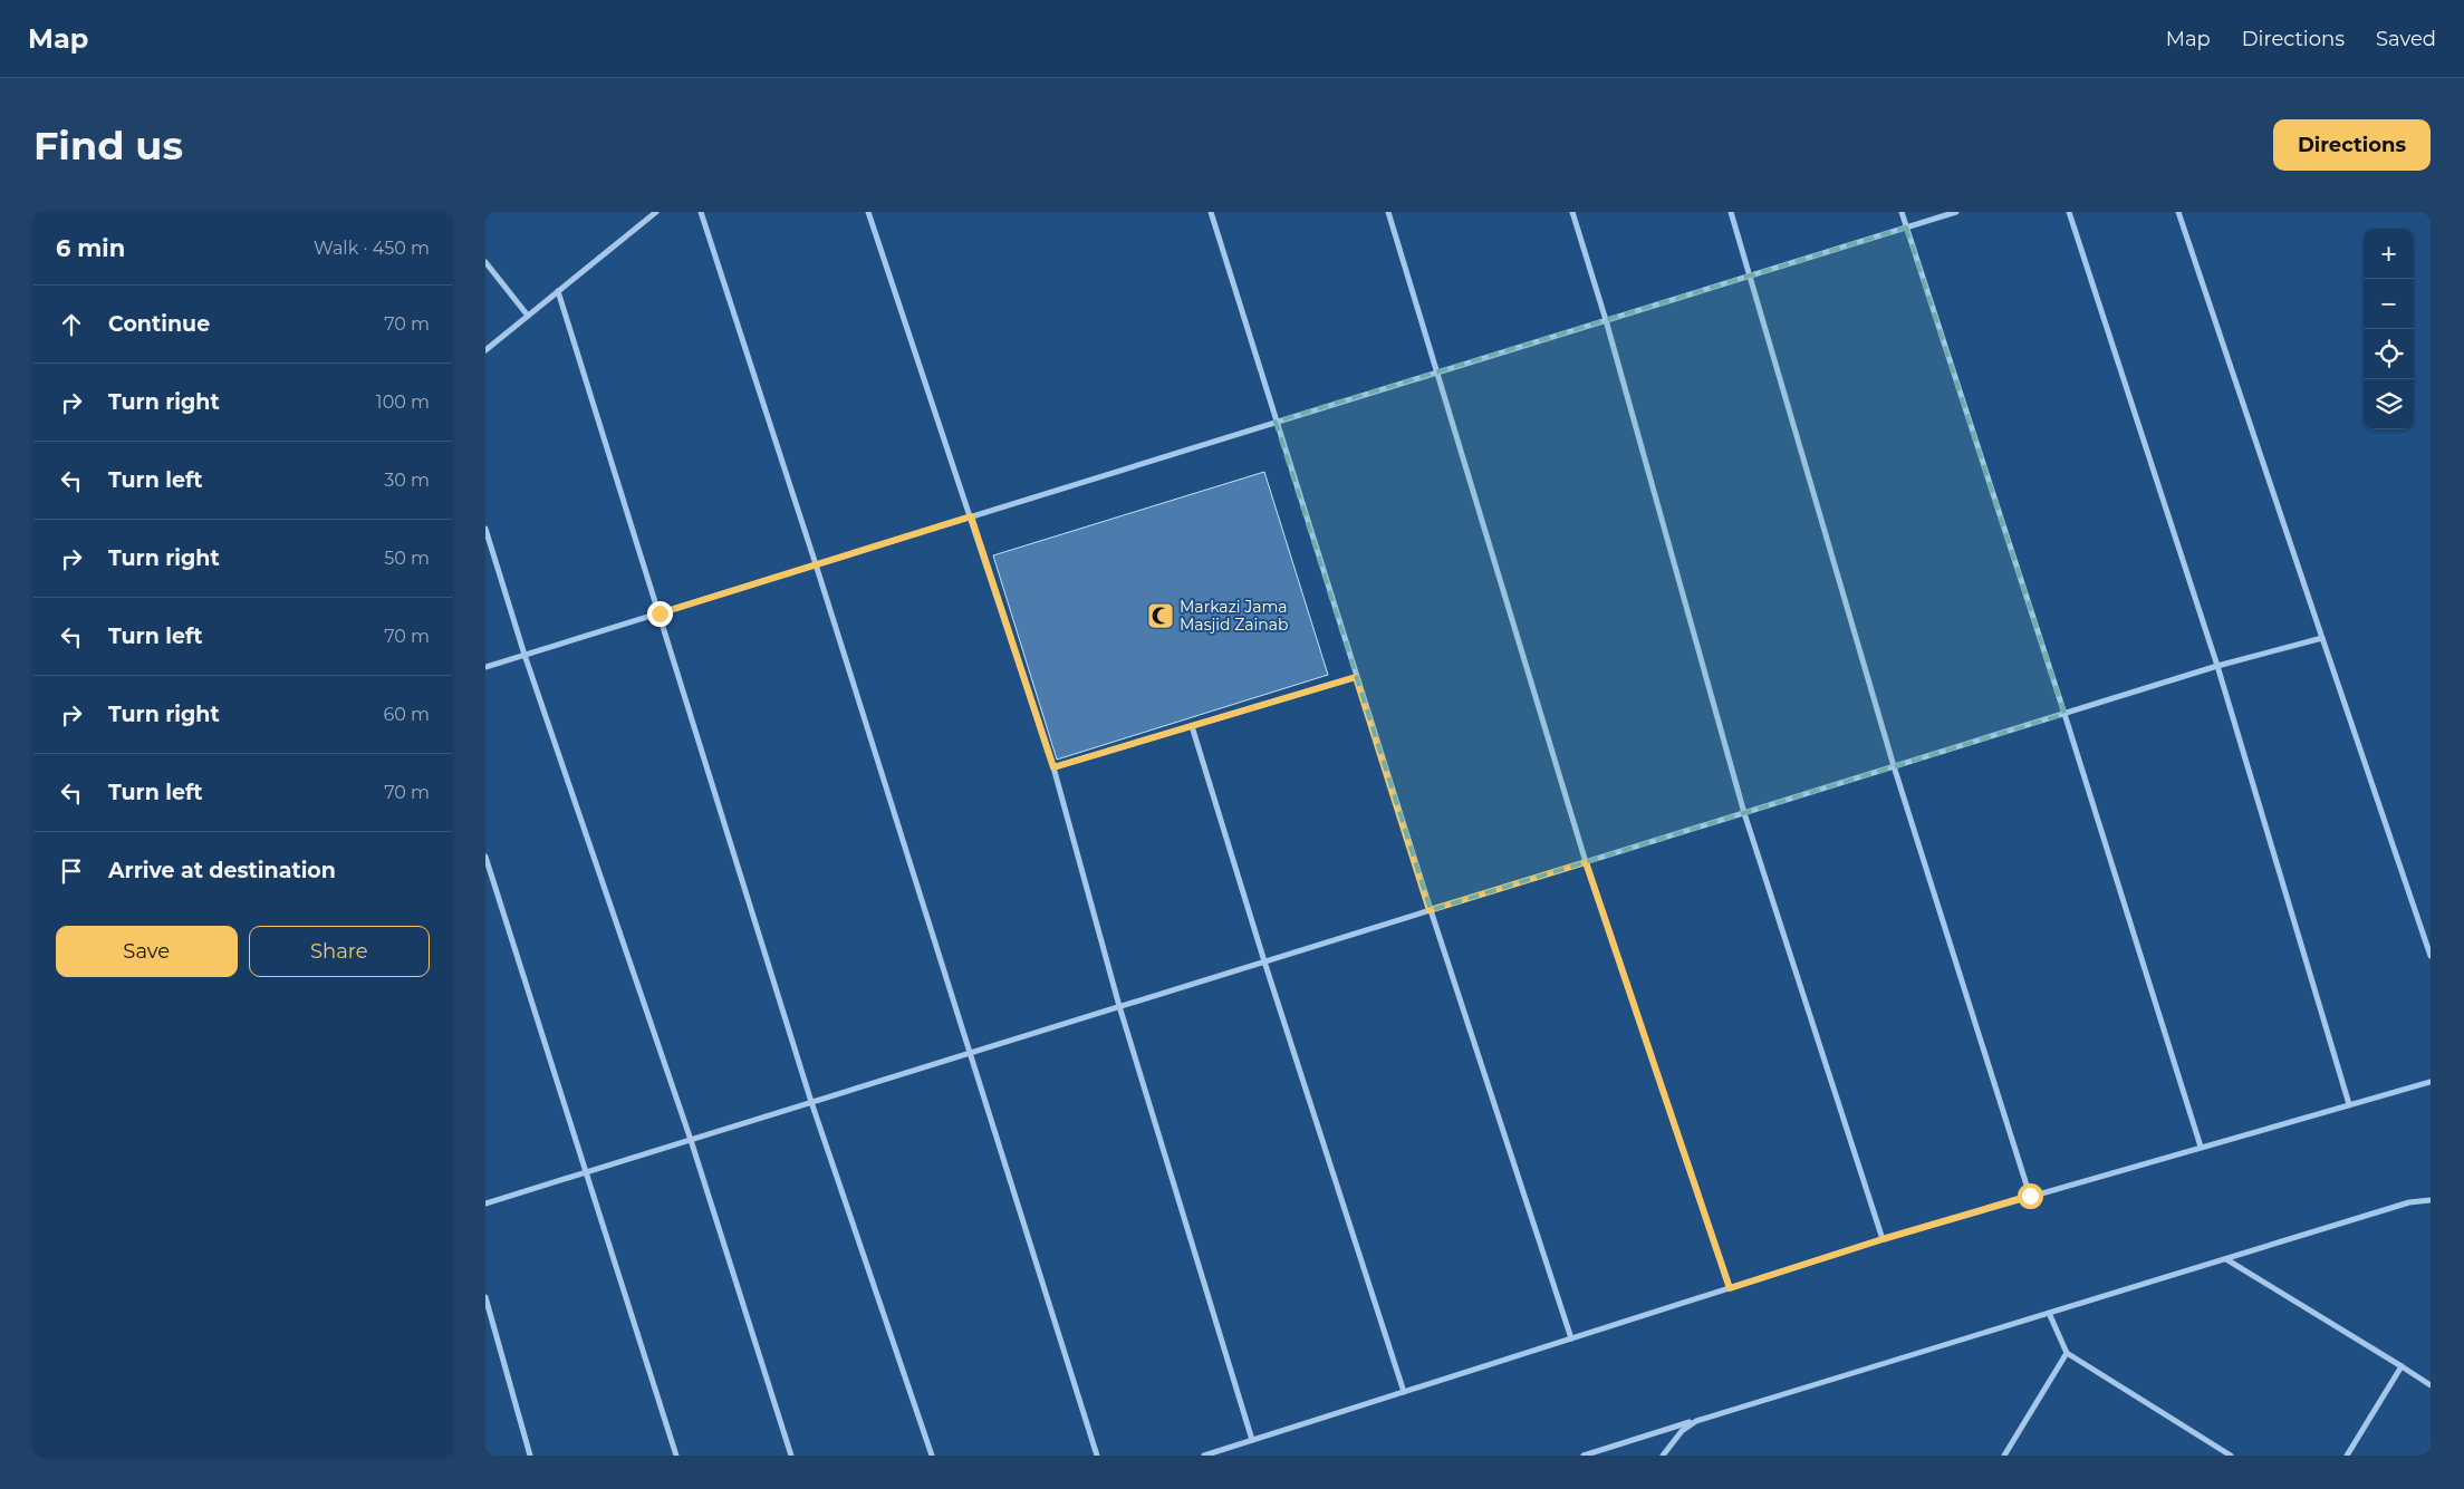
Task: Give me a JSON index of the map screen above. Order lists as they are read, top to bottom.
{
  "places": {
    "mosque": ["Markazi Jama Masjid Zainab"]
  },
  "page": {
    "header": "Map",
    "nav": ["Map", "Directions", "Saved"],
    "buttons": [
      "Directions",
      ["Save", "Share"]
    ],
    "title": "Find us",
    "heading": ["6 min", "Walk · 450 m"],
    "map_buttons": ["+", "−"],
    "list": [
      ["Continue", "70 m"],
      ["Turn right", "100 m"],
      ["Turn left", "30 m"],
      ["Turn right", "50 m"],
      ["Turn left", "70 m"],
      ["Turn right", "60 m"],
      ["Turn left", "70 m"],
      "Arrive at destination"
    ]
  }
}
